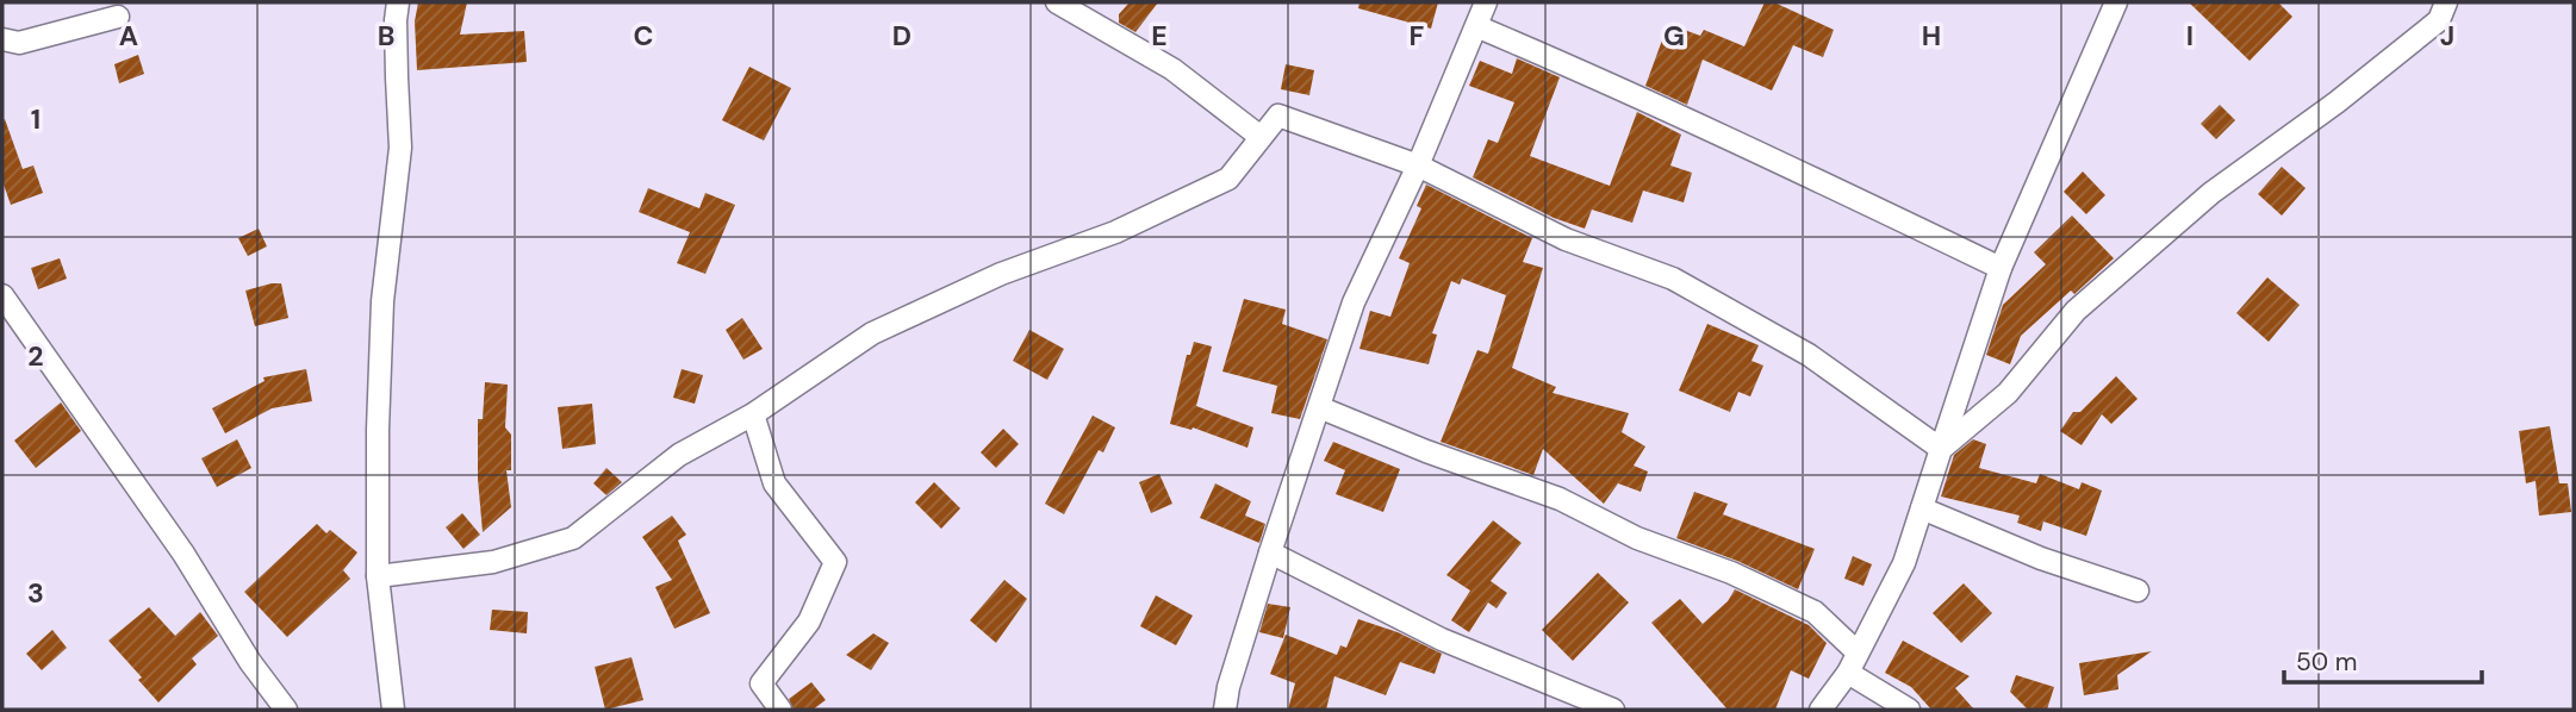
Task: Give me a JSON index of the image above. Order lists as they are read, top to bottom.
{
  "scale_bar": "50 m",
  "grid": {
    "columns": [
      "A",
      "B",
      "C",
      "D",
      "E",
      "F",
      "G",
      "H",
      "I",
      "J"
    ],
    "rows": ["1", "2", "3"]
  }
}
